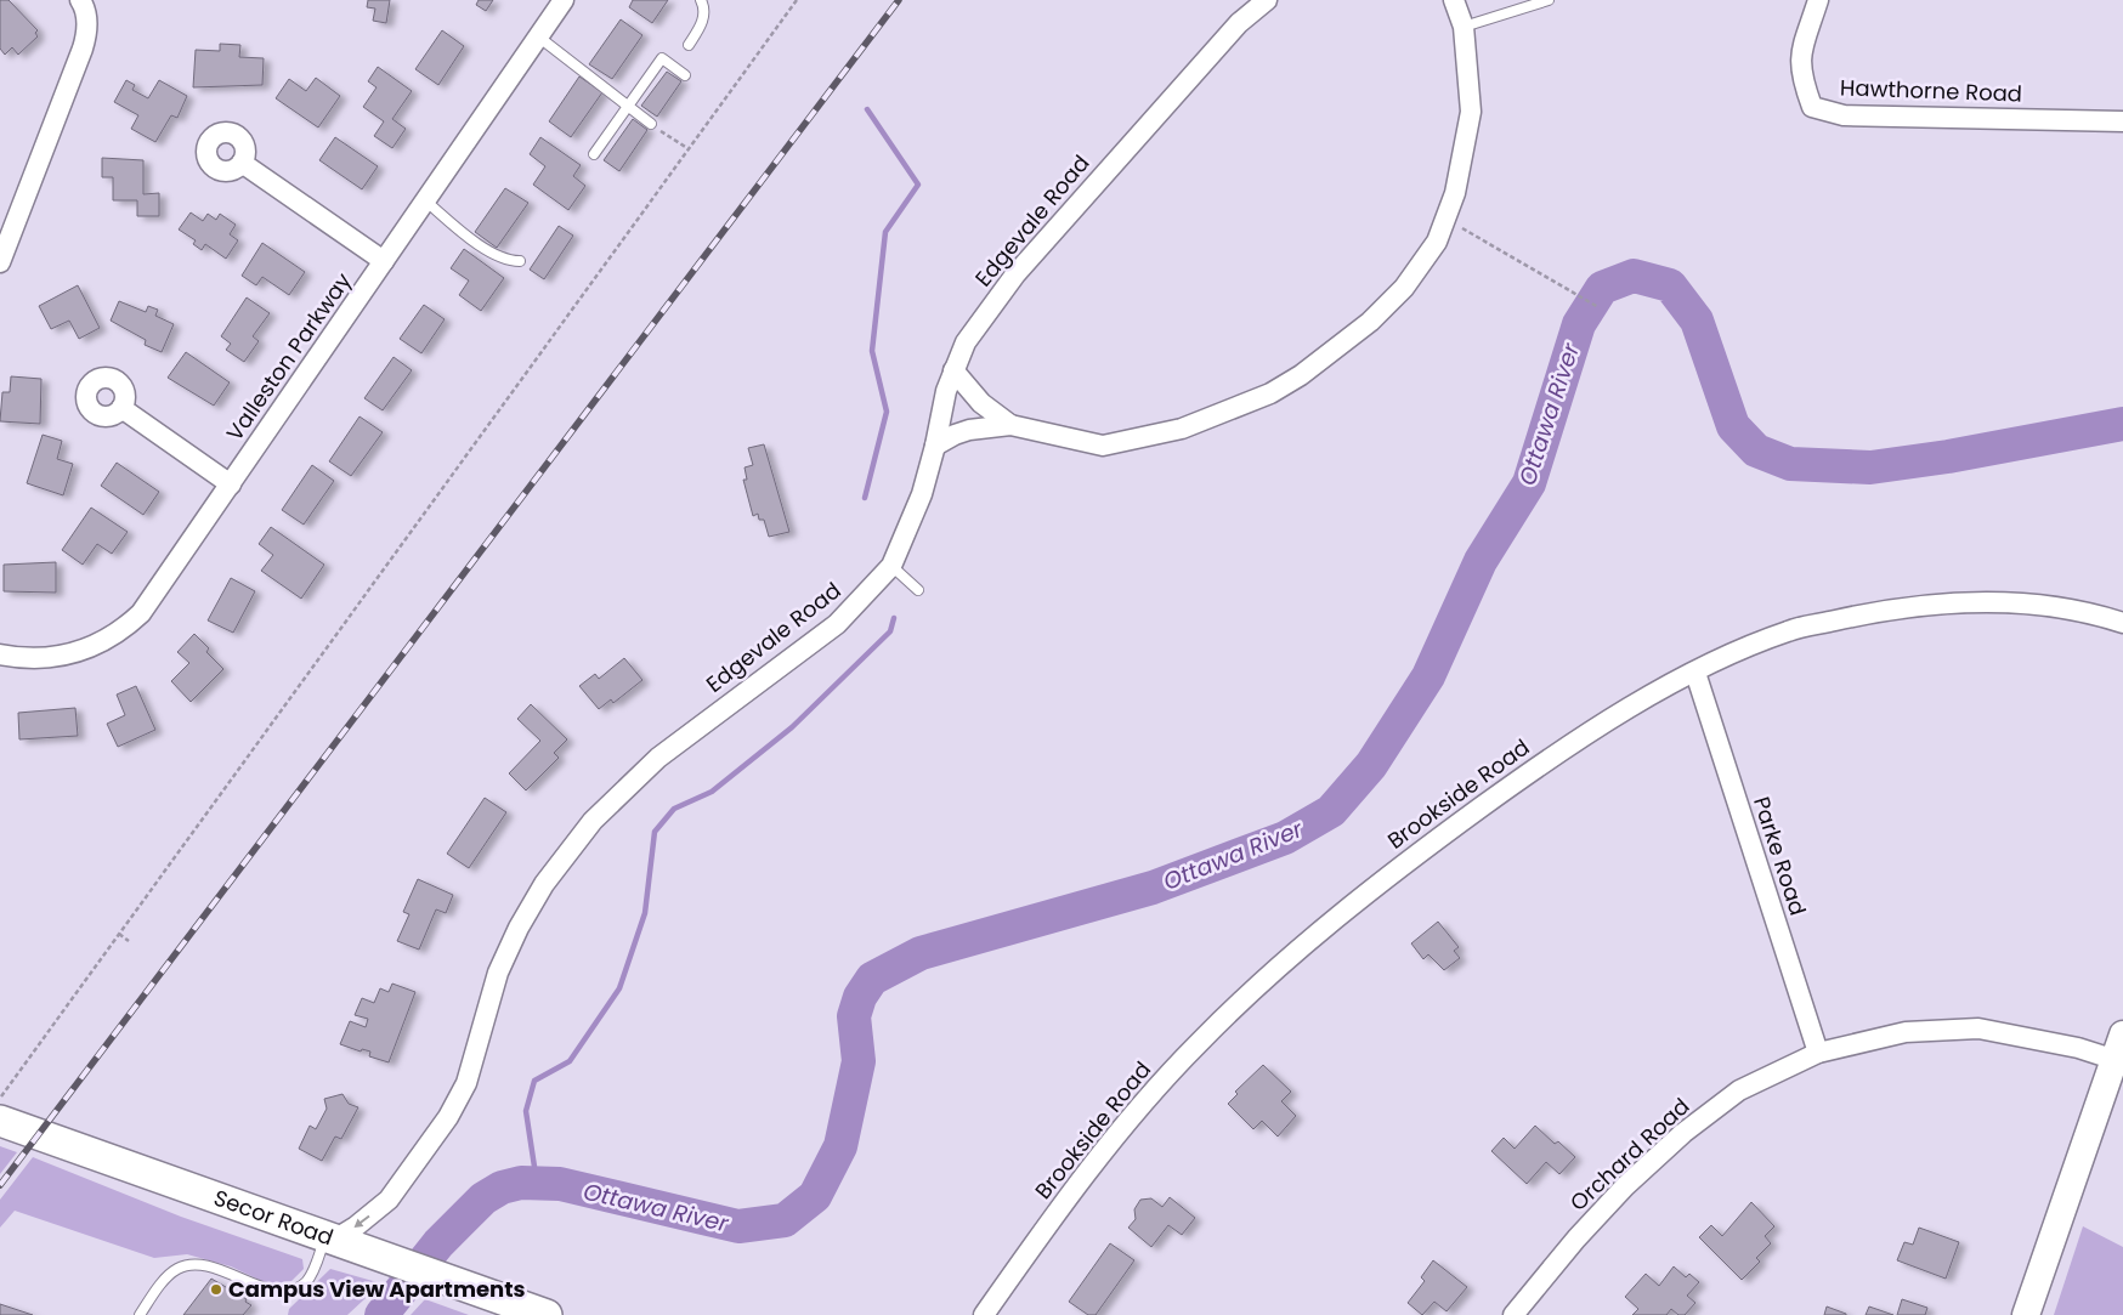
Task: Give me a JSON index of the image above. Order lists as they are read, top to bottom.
{
  "streets": {
    "main road": ["Secor Road"],
    "street": [
      "Hawthorne Road",
      "Edgevale Road",
      "Valleston Parkway",
      "Brookside Road",
      "Parke Road",
      "Orchard Road"
    ]
  },
  "crossings": [
    ["Edgevale Road", "Secor Road"],
    ["Brookside Road", "Parke Road"],
    ["Parke Road", "Orchard Road"]
  ],
  "one_way": ["Edgevale Road"],
  "water": ["Ottawa River"],
  "places": ["Campus View Apartments"]
}
